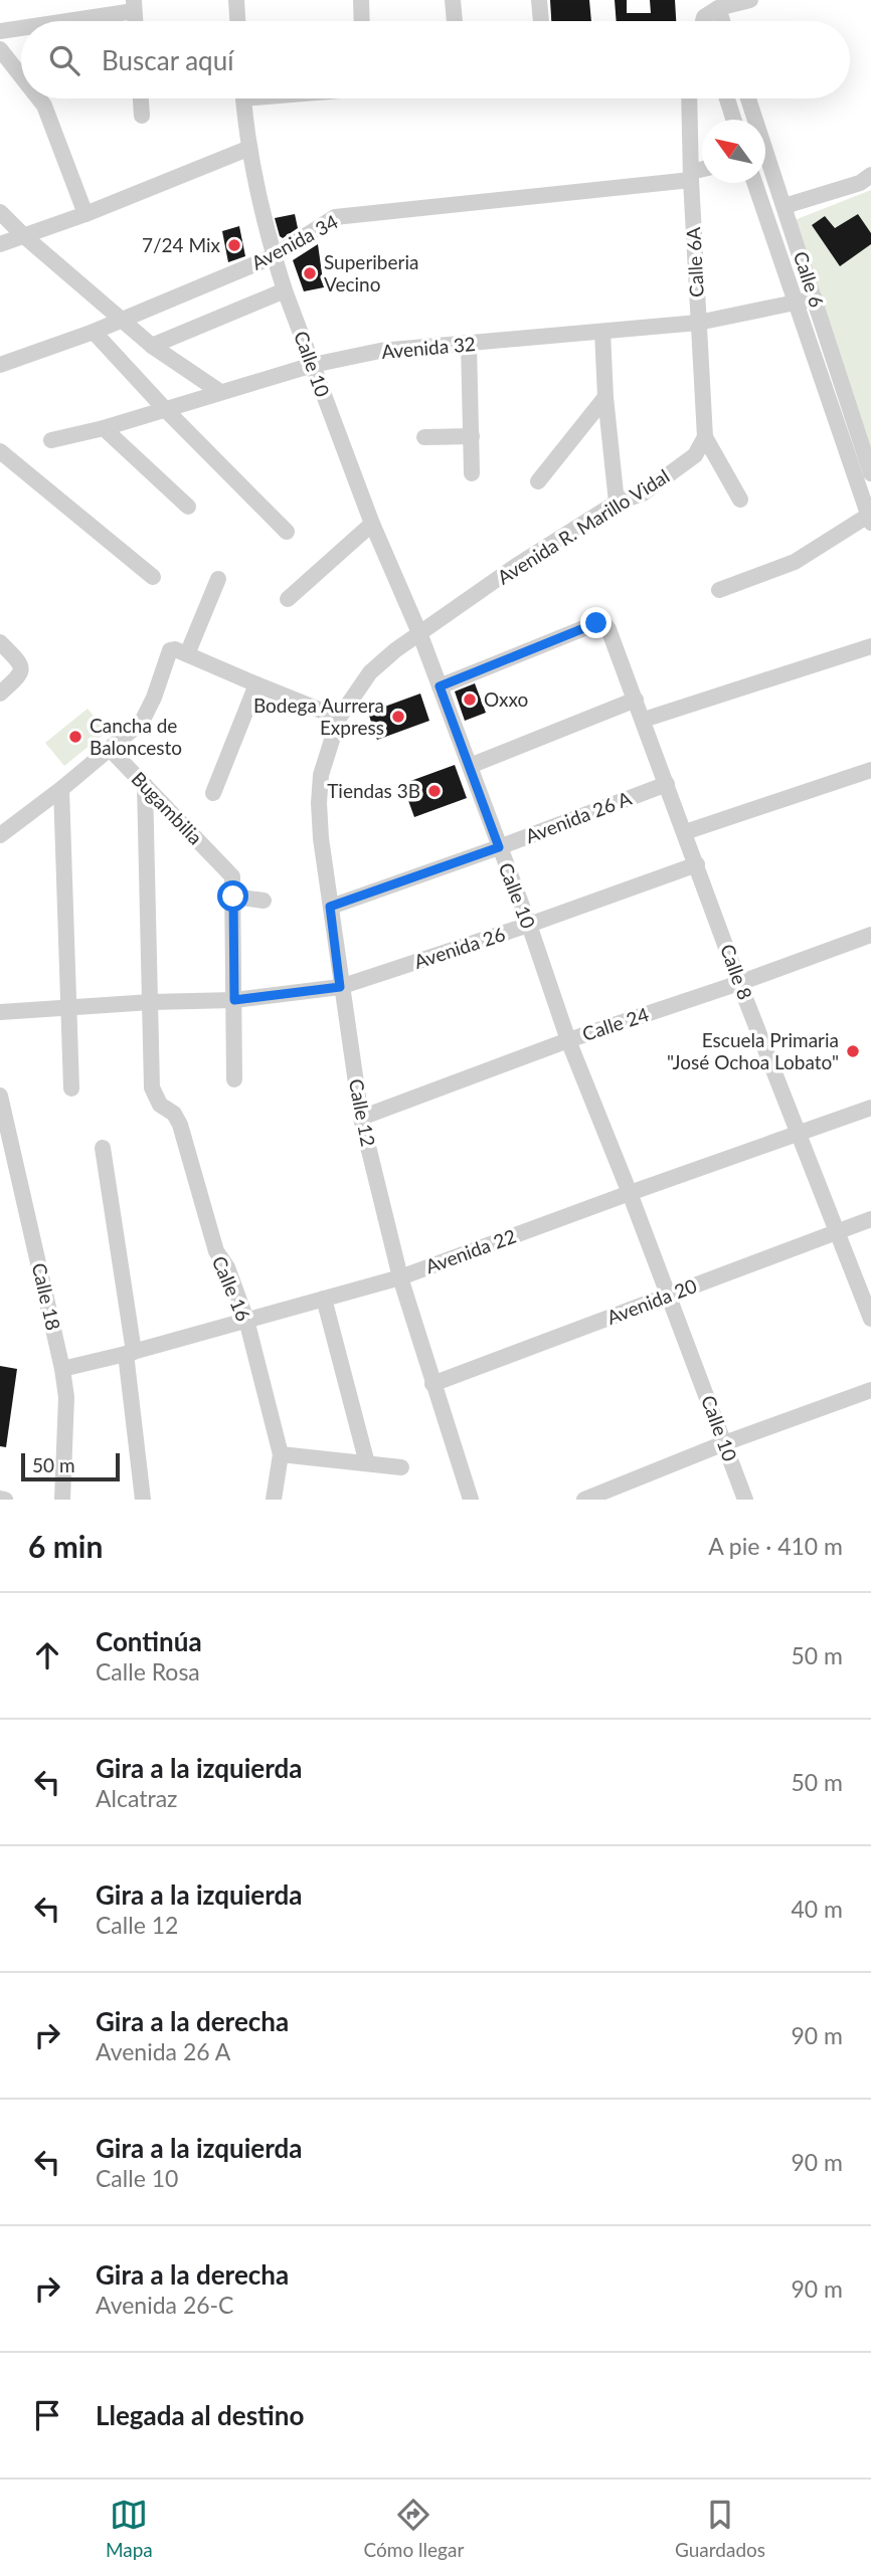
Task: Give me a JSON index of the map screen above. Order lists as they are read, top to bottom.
{
  "streets": {
    "street": [
      "Avenida 34",
      "Calle 6A",
      "Calle 6",
      "Avenida 32",
      "Calle 10",
      "Avenida R. Marillo Vidal",
      "Bugambilia",
      "Avenida 26 A",
      "Avenida 26",
      "Calle 8",
      "Calle 24",
      "Calle 12",
      "Avenida 22",
      "Calle 16",
      "Calle 18",
      "Avenida 20"
    ]
  },
  "crossings": [
    ["Avenida 34", "Calle 6A"],
    ["Avenida 34", "Calle 10"],
    ["Calle 6A", "Avenida 32"],
    ["Calle 6A", "Avenida R. Marillo Vidal"],
    ["Calle 6", "Avenida 32"],
    ["Avenida 32", "Calle 10"],
    ["Calle 10", "Avenida R. Marillo Vidal"],
    ["Calle 10", "Avenida 26 A"],
    ["Calle 10", "Avenida 26"],
    ["Calle 10", "Calle 8"],
    ["Calle 10", "Calle 24"],
    ["Calle 10", "Avenida 22"],
    ["Calle 10", "Avenida 20"],
    ["Avenida R. Marillo Vidal", "Calle 12"],
    ["Avenida 26 A", "Calle 8"],
    ["Avenida 26 A", "Calle 12"],
    ["Avenida 26", "Calle 8"],
    ["Avenida 26", "Calle 12"],
    ["Avenida 26", "Calle 16"],
    ["Calle 8", "Calle 24"],
    ["Calle 8", "Avenida 22"],
    ["Calle 8", "Avenida 20"],
    ["Calle 24", "Calle 12"],
    ["Calle 12", "Avenida 22"],
    ["Calle 12", "Avenida 20"],
    ["Avenida 22", "Calle 16"],
    ["Avenida 22", "Calle 18"]
  ],
  "places": [
    "7/24 Mix",
    "Superiberia Vecino",
    "Oxxo",
    "Bodega Aurrera Express",
    "Cancha de Baloncesto",
    "Tiendas 3B",
    "Escuela Primaria \"José Ochoa Lobato\""
  ],
  "scale_bar": "50 m",
  "north": "top left",
  "page": {
    "search": "Buscar aquí",
    "scale": "50 m",
    "heading": ["6 min", "A pie · 410 m"],
    "list": [
      ["Continúa", "Calle Rosa", "50 m"],
      ["Gira a la izquierda", "Alcatraz", "50 m"],
      ["Gira a la izquierda", "Calle 12", "40 m"],
      ["Gira a la derecha", "Avenida 26 A", "90 m"],
      ["Gira a la izquierda", "Calle 10", "90 m"],
      ["Gira a la derecha", "Avenida 26-C", "90 m"],
      "Llegada al destino"
    ],
    "nav": ["Mapa", "Cómo llegar", "Guardados"]
  }
}
